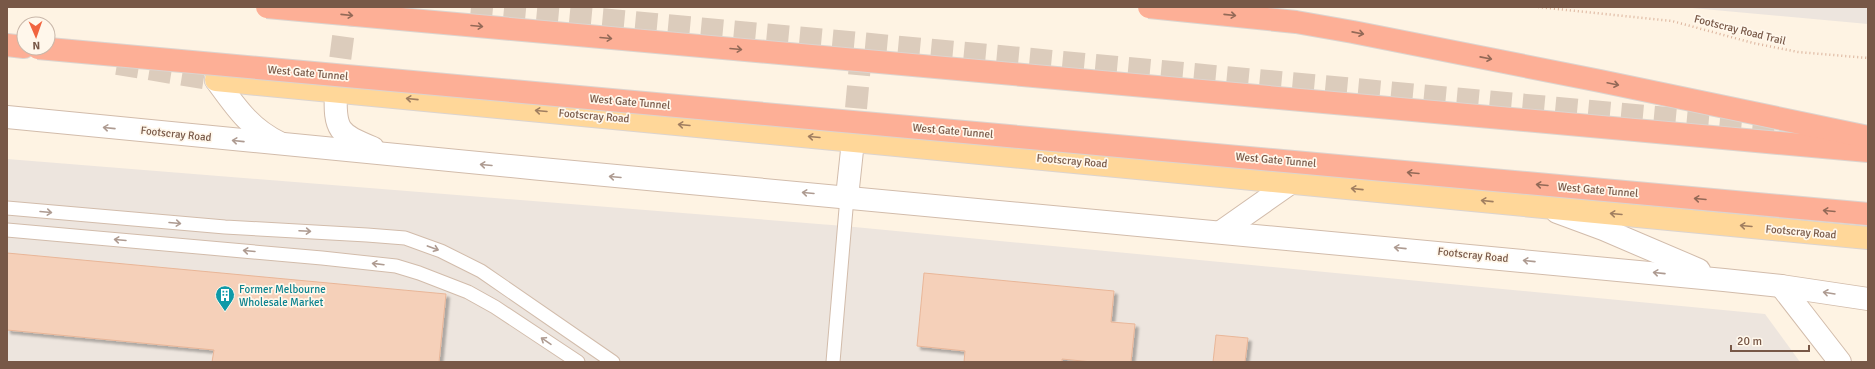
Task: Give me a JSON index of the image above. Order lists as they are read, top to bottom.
{
  "streets": {
    "highway": ["West Gate Tunnel"],
    "main road": ["Footscray Road"],
    "path": ["Footscray Road Trail"]
  },
  "one_way": ["Footscray Road"],
  "places": {
    "building": ["Former Melbourne Wholesale Market"]
  },
  "scale_bar": "20 m",
  "north": "bottom"
}
